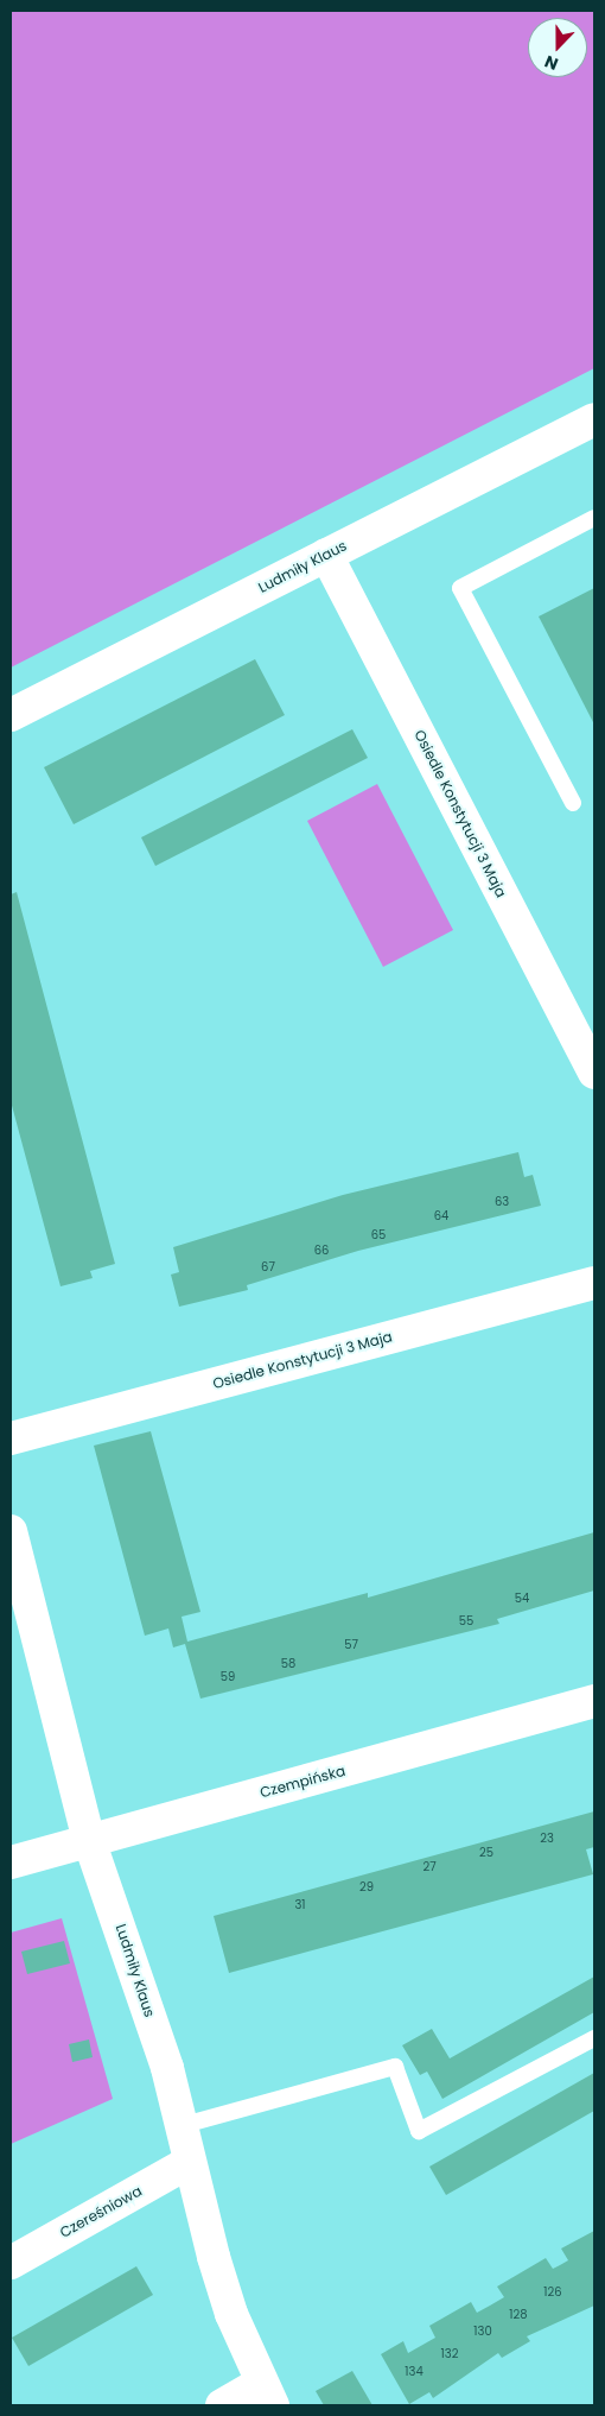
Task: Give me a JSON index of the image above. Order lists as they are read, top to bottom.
{
  "streets": {
    "street": [
      "Ludmiły Klaus",
      "Osiedle Konstytucji 3 Maja",
      "Czempińska",
      "Czereśniowa"
    ]
  },
  "crossings": [
    ["Ludmiły Klaus", "Osiedle Konstytucji 3 Maja"],
    ["Ludmiły Klaus", "Czempińska"],
    ["Ludmiły Klaus", "Czereśniowa"]
  ],
  "house_numbers": [
    "63",
    "64",
    "65",
    "66",
    "67",
    "54",
    "55",
    "57",
    "58",
    "59",
    "23",
    "25",
    "27",
    "29",
    "31",
    "126",
    "128",
    "130",
    "132",
    "134"
  ],
  "north": "bottom"
}
